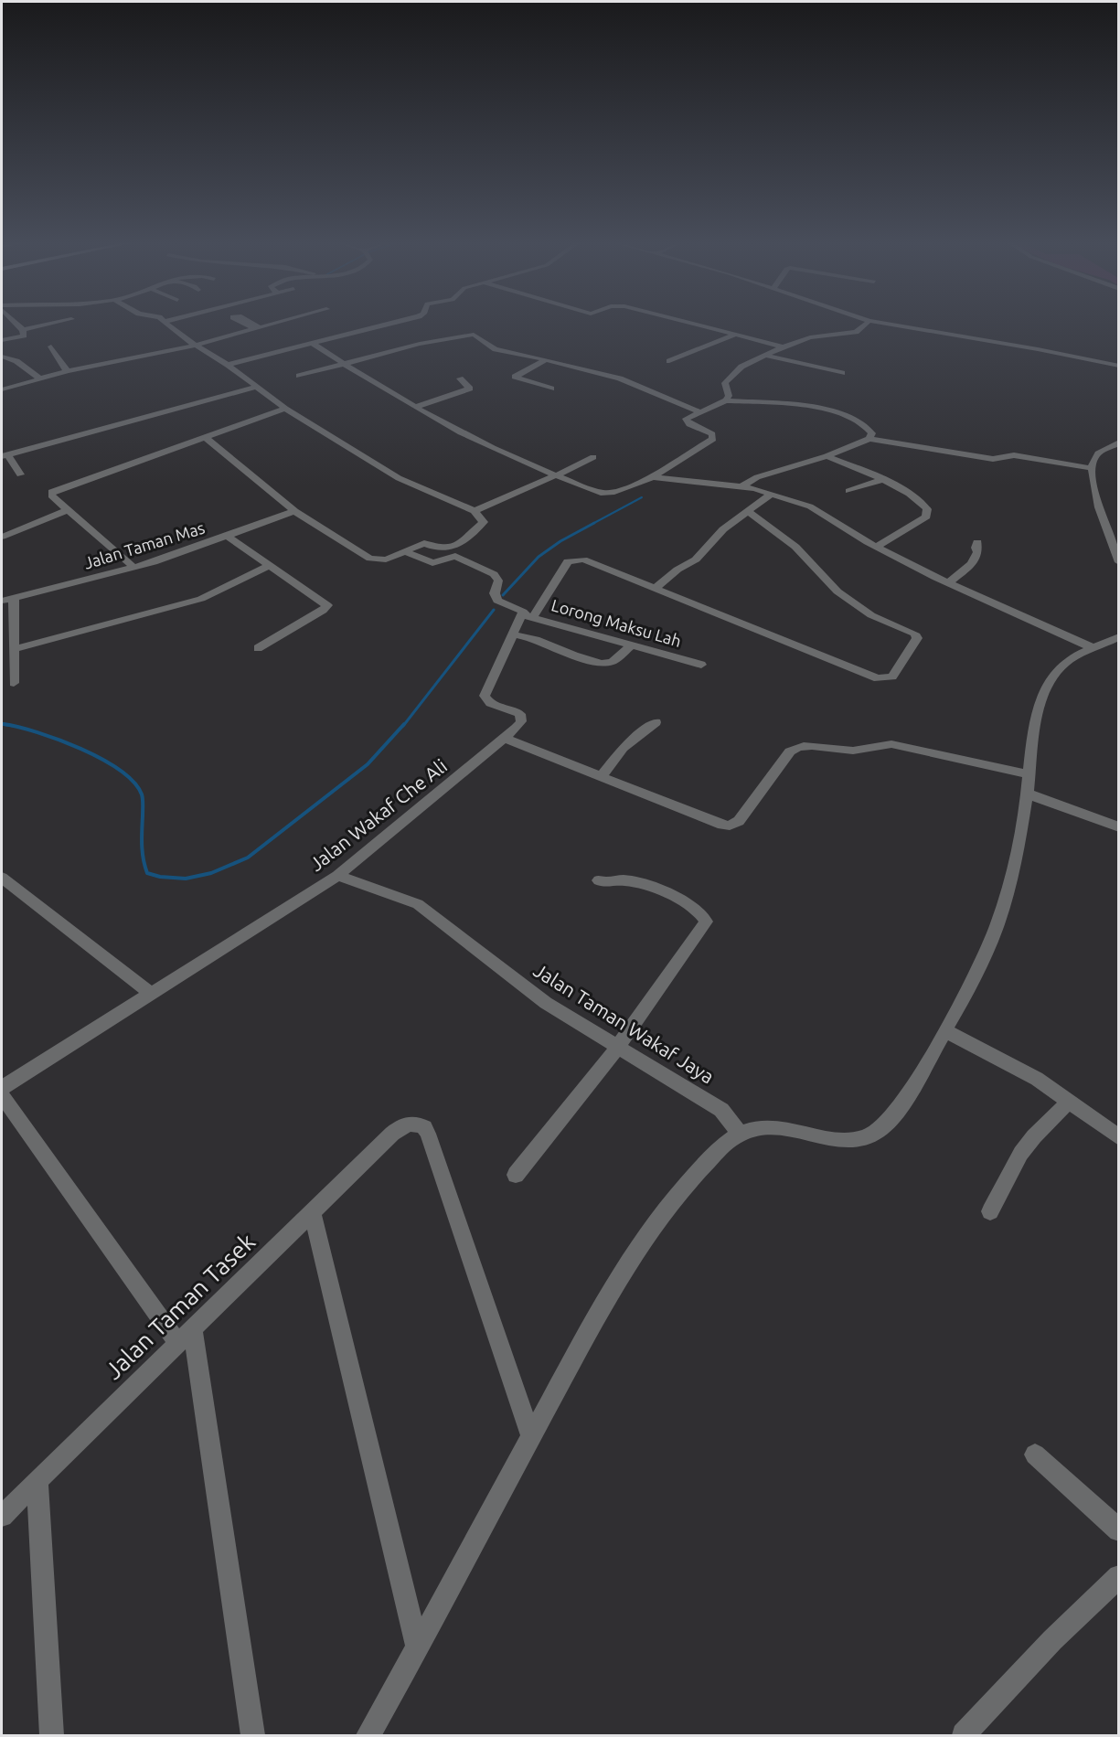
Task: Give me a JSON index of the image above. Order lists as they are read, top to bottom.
{
  "streets": {
    "street": [
      "Jalan Taman Mas",
      "Lorong Maksu Lah",
      "Jalan Wakaf Che Ali",
      "Jalan Taman Wakaf Jaya",
      "Jalan Taman Tasek"
    ]
  },
  "crossings": [
    ["Lorong Maksu Lah", "Jalan Wakaf Che Ali"],
    ["Jalan Wakaf Che Ali", "Jalan Taman Wakaf Jaya"]
  ]
}
